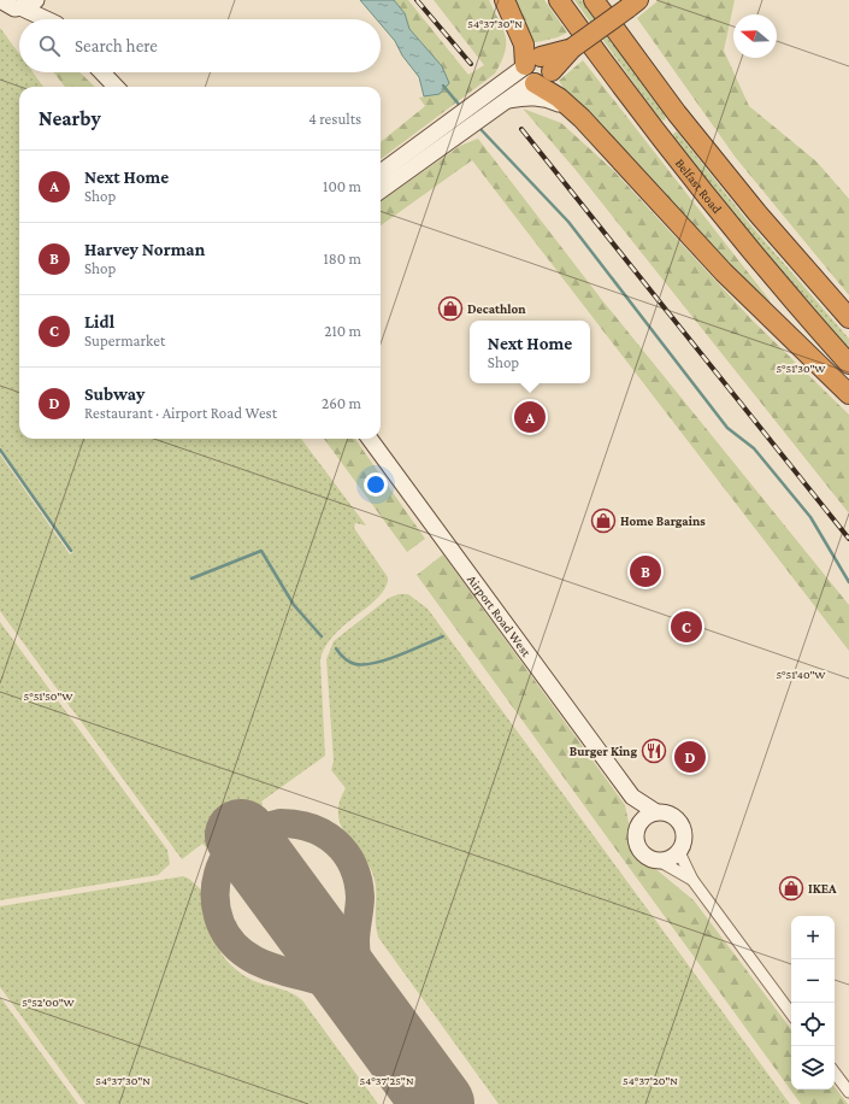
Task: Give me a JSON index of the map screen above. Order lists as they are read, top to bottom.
{
  "streets": {
    "highway": ["Belfast Road"],
    "street": ["Airport Road West"]
  },
  "places": {
    "shop": ["Decathlon", "Home Bargains", "IKEA"],
    "restaurant": ["Burger King"]
  },
  "north": "left",
  "page": {
    "search": "Search here",
    "heading": ["Nearby", "4 results"],
    "list": [
      {
        "mark": "A",
        "name": "Next Home",
        "note": "Shop",
        "value": "100 m"
      },
      {
        "mark": "B",
        "name": "Harvey Norman",
        "note": "Shop",
        "value": "180 m"
      },
      {
        "mark": "C",
        "name": "Lidl",
        "note": "Supermarket",
        "value": "210 m"
      },
      {
        "mark": "D",
        "name": "Subway",
        "note": "Restaurant · Airport Road West",
        "value": "260 m"
      }
    ],
    "popup": ["Next Home", "Shop"],
    "pins": [
      "A",
      "B",
      "C",
      "D"
    ],
    "map_buttons": ["+", "−"]
  },
  "coordinates": [
    "54°37'30\"N",
    "5°51'30\"W",
    "5°51'40\"W",
    "5°51'50\"W",
    "5°52'00\"W",
    "54°37'25\"N",
    "54°37'20\"N"
  ]
}
